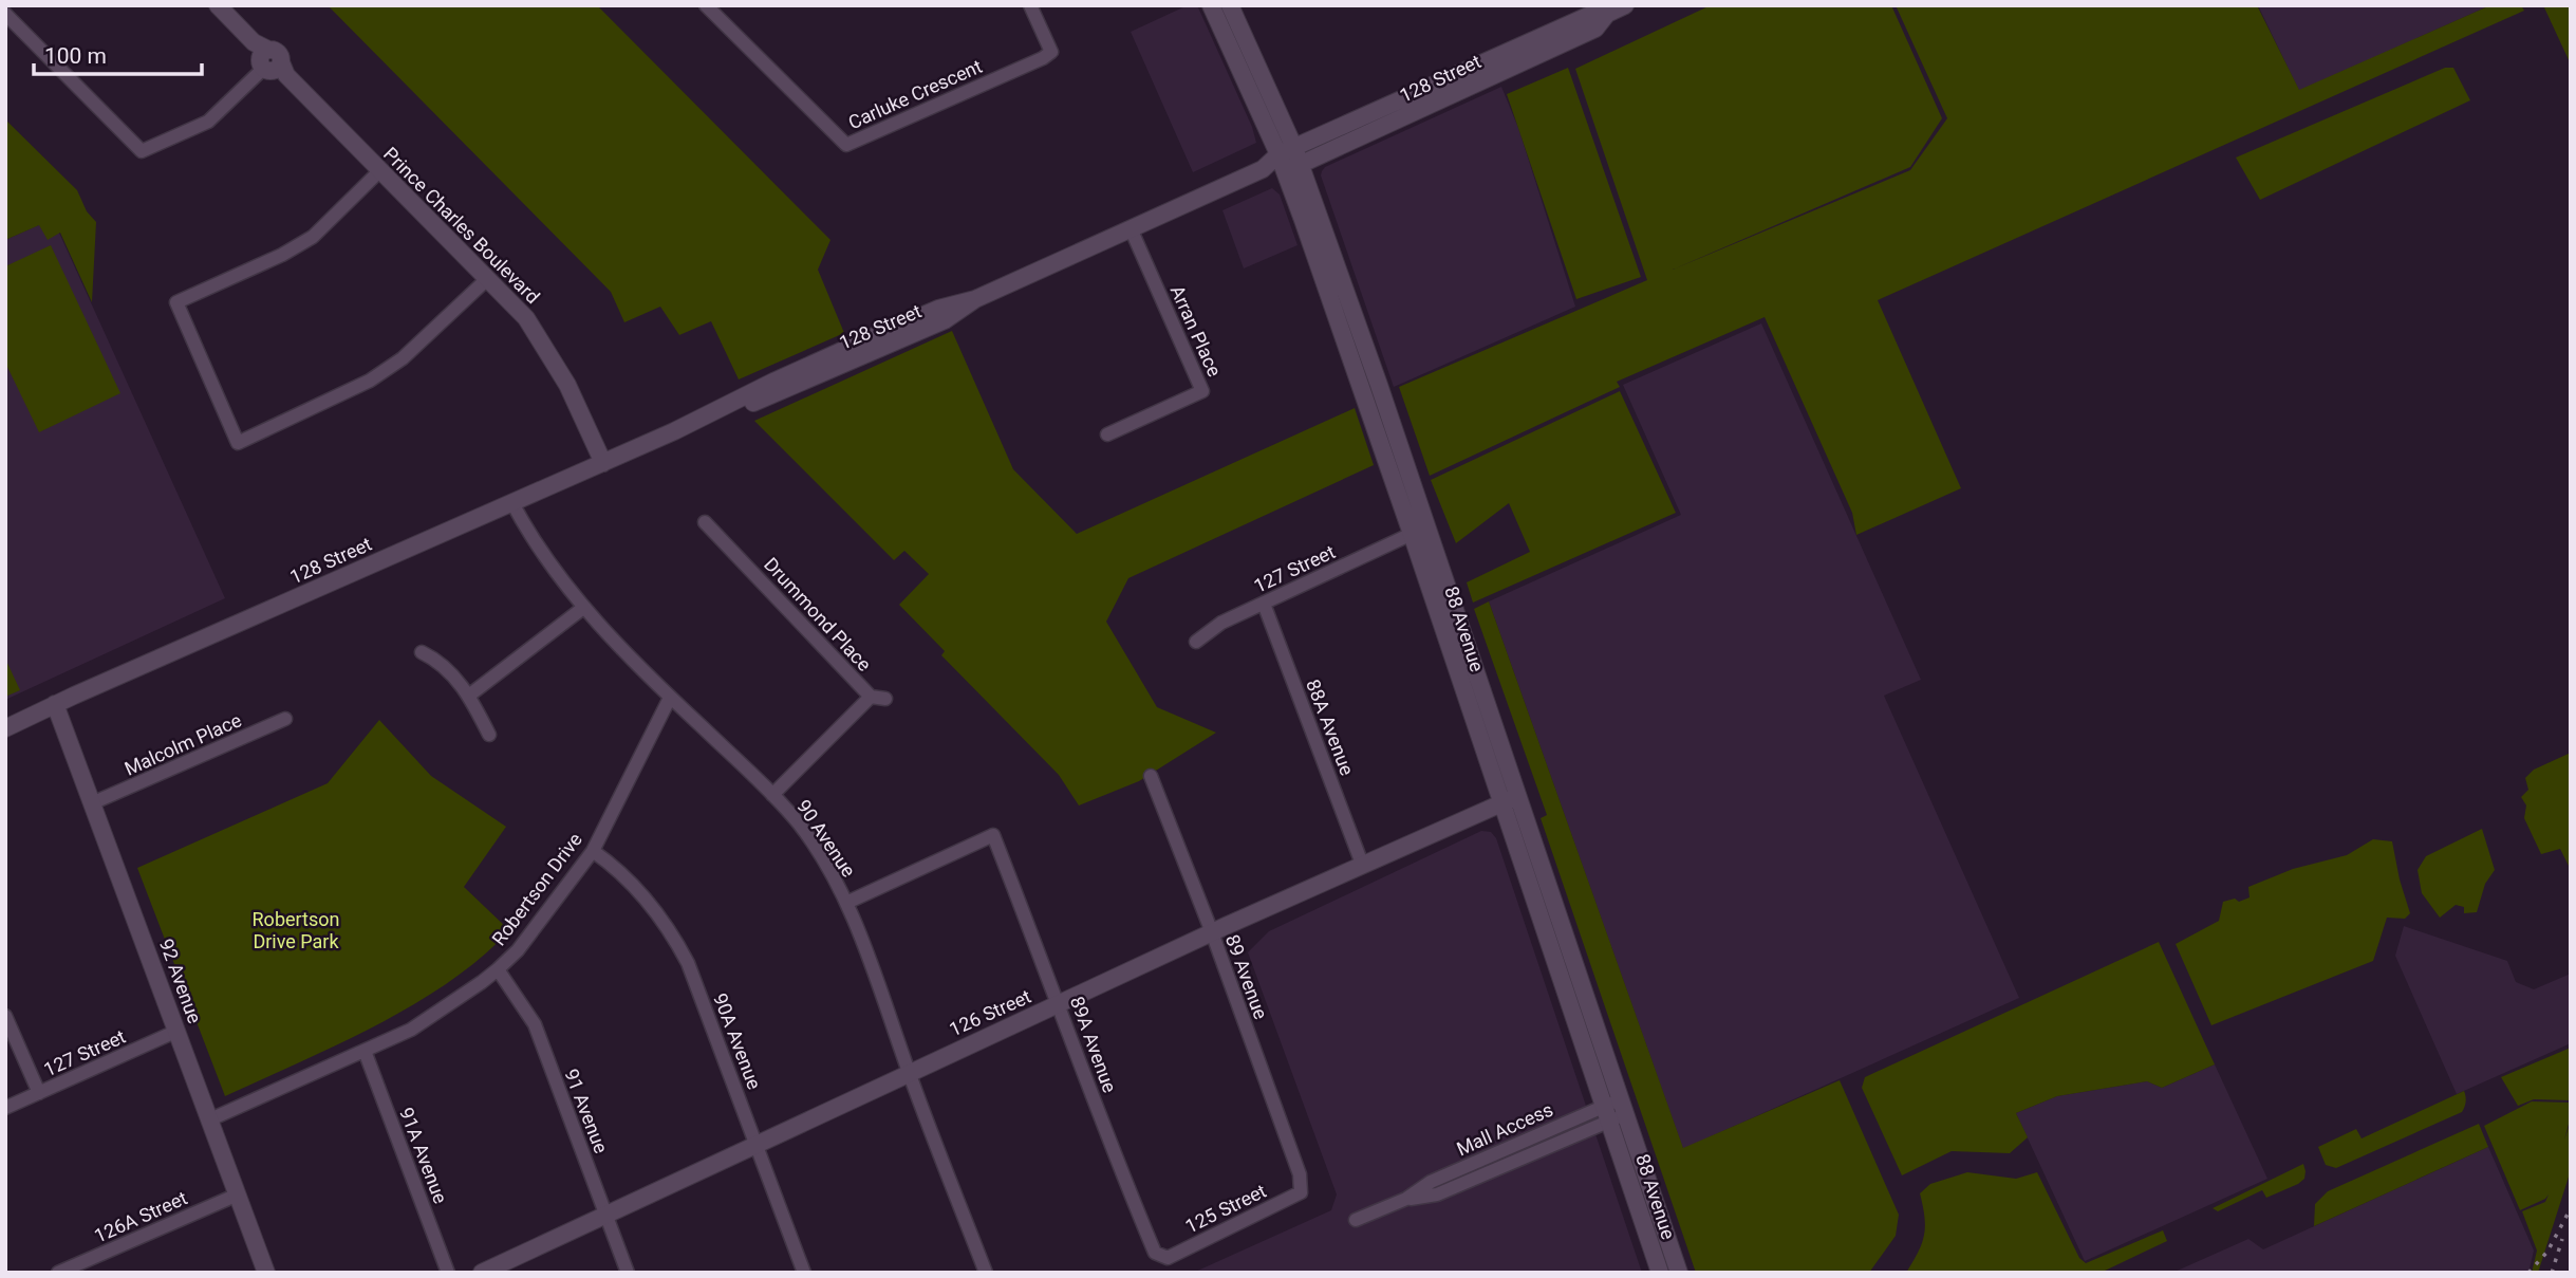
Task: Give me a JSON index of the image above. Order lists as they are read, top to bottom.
{
  "streets": {
    "main road": [
      "128 Street",
      "Prince Charles Boulevard",
      "88 Avenue",
      "92 Avenue",
      "126 Street"
    ],
    "street": [
      "Carluke Crescent",
      "Arran Place",
      "127 Street",
      "Drummond Place",
      "88A Avenue",
      "Malcolm Place",
      "90 Avenue",
      "Robertson Drive",
      "89 Avenue",
      "90A Avenue",
      "89A Avenue",
      "91 Avenue",
      "Mall Access",
      "91A Avenue",
      "125 Street",
      "126A Street"
    ]
  },
  "crossings": [
    ["128 Street", "Prince Charles Boulevard"],
    ["128 Street", "Arran Place"],
    ["128 Street", "88 Avenue"],
    ["128 Street", "90 Avenue"],
    ["128 Street", "92 Avenue"],
    ["127 Street", "88 Avenue"],
    ["127 Street", "88A Avenue"],
    ["127 Street", "92 Avenue"],
    ["Drummond Place", "90 Avenue"],
    ["88 Avenue", "126 Street"],
    ["88 Avenue", "Mall Access"],
    ["88A Avenue", "126 Street"],
    ["Malcolm Place", "92 Avenue"],
    ["90 Avenue", "Robertson Drive"],
    ["90 Avenue", "126 Street"],
    ["90 Avenue", "89A Avenue"],
    ["Robertson Drive", "92 Avenue"],
    ["Robertson Drive", "90A Avenue"],
    ["Robertson Drive", "91 Avenue"],
    ["Robertson Drive", "91A Avenue"],
    ["89 Avenue", "126 Street"],
    ["89 Avenue", "125 Street"],
    ["92 Avenue", "126A Street"],
    ["126 Street", "90A Avenue"],
    ["126 Street", "89A Avenue"],
    ["126 Street", "91 Avenue"],
    ["89A Avenue", "125 Street"]
  ],
  "parks": ["Robertson Drive Park"],
  "scale_bar": "100 m"
}
